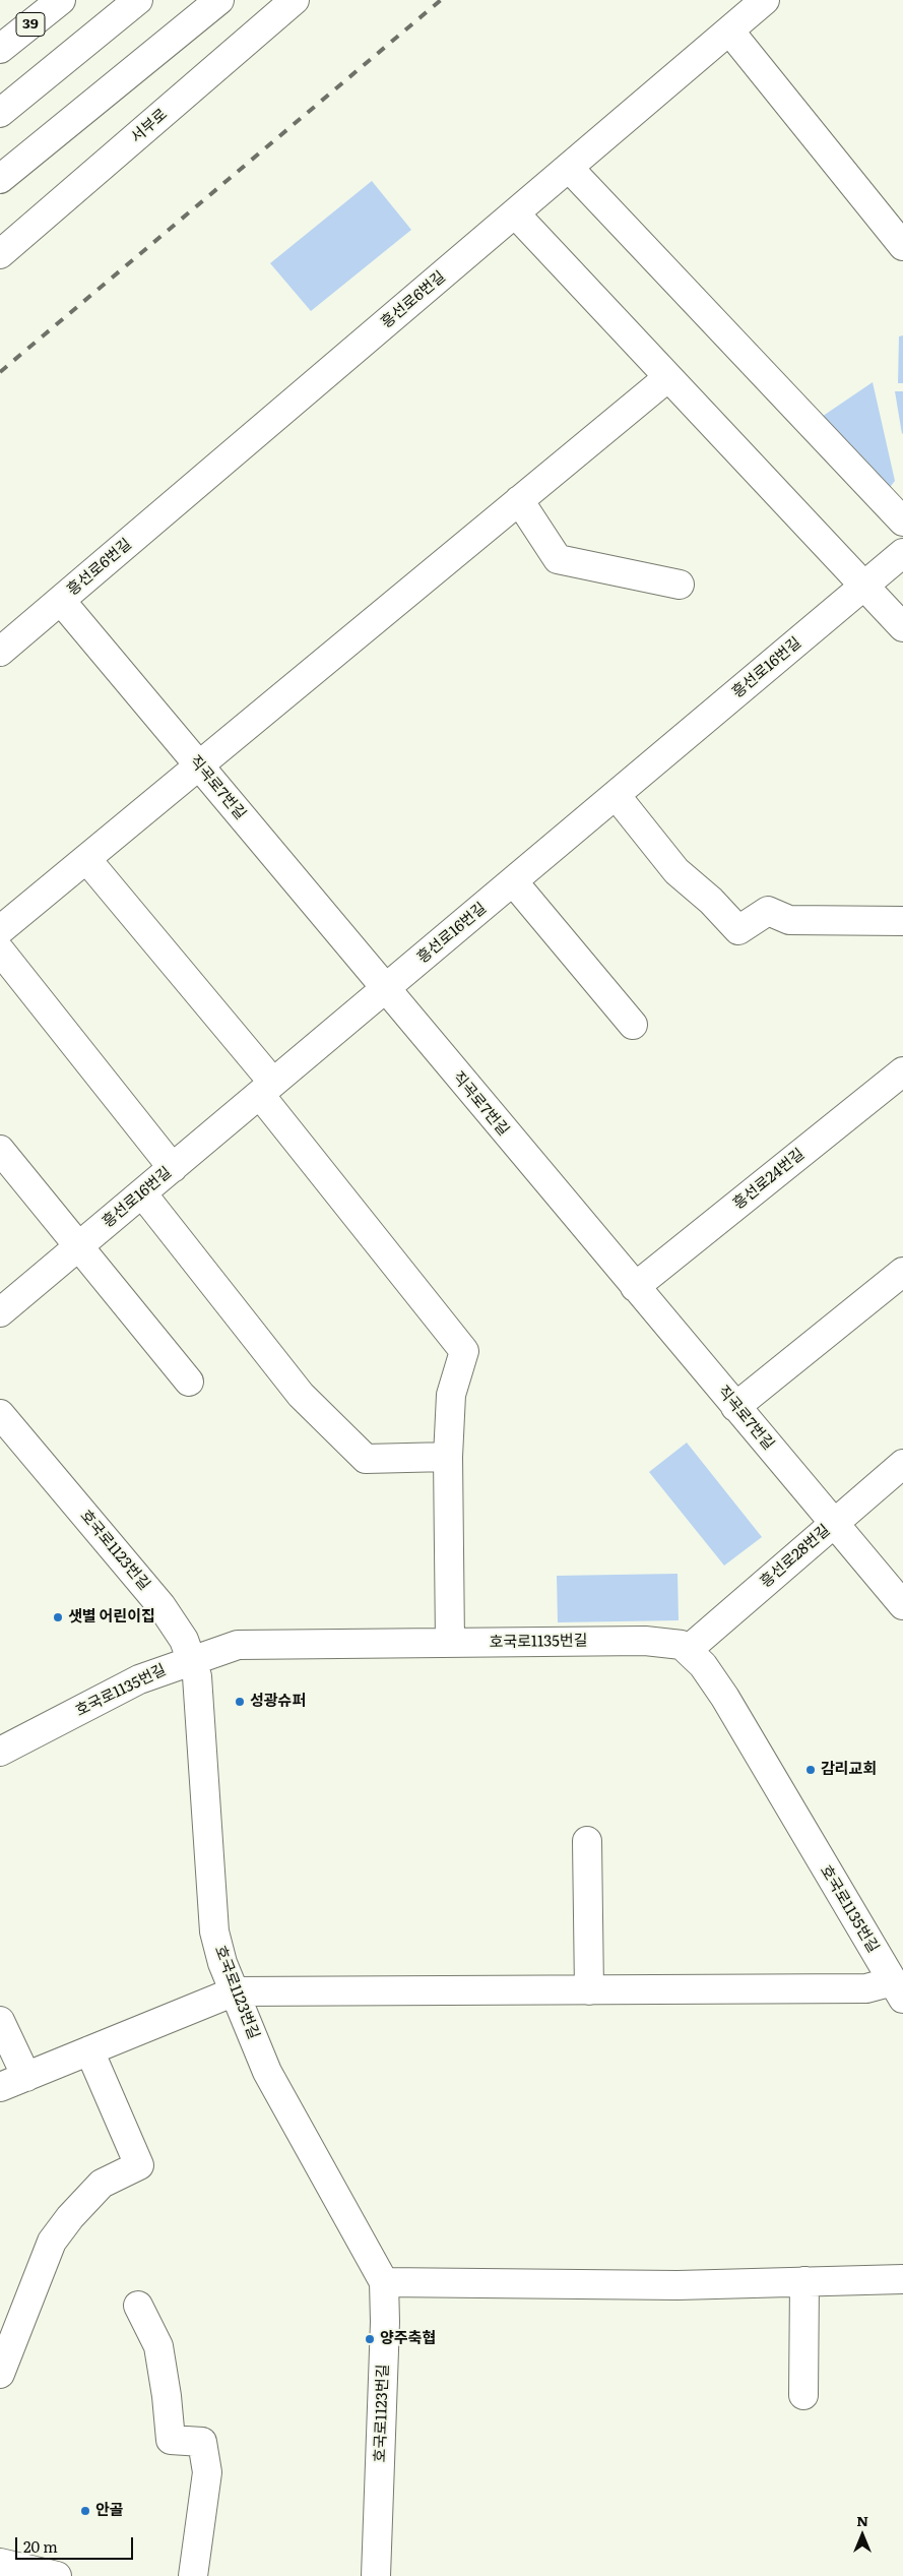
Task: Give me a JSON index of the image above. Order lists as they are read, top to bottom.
{
  "streets": {
    "main road": [
      "39",
      "서부로",
      "흥선로6번길",
      "흥선로16번길",
      "직곡로7번길",
      "흥선로24번길",
      "호국로1123번길",
      "흥선로28번길",
      "호국로1135번길"
    ]
  },
  "crossings": [
    ["흥선로6번길", "직곡로7번길"],
    ["흥선로16번길", "직곡로7번길"],
    ["직곡로7번길", "흥선로24번길"],
    ["직곡로7번길", "흥선로28번길"],
    ["호국로1123번길", "호국로1135번길"],
    ["흥선로28번길", "호국로1135번길"]
  ],
  "places": [
    "샛별 어린이집",
    "성광슈퍼",
    "감리교회",
    "양주축협",
    "안골"
  ],
  "scale_bar": "20 m",
  "north": "top"
}
